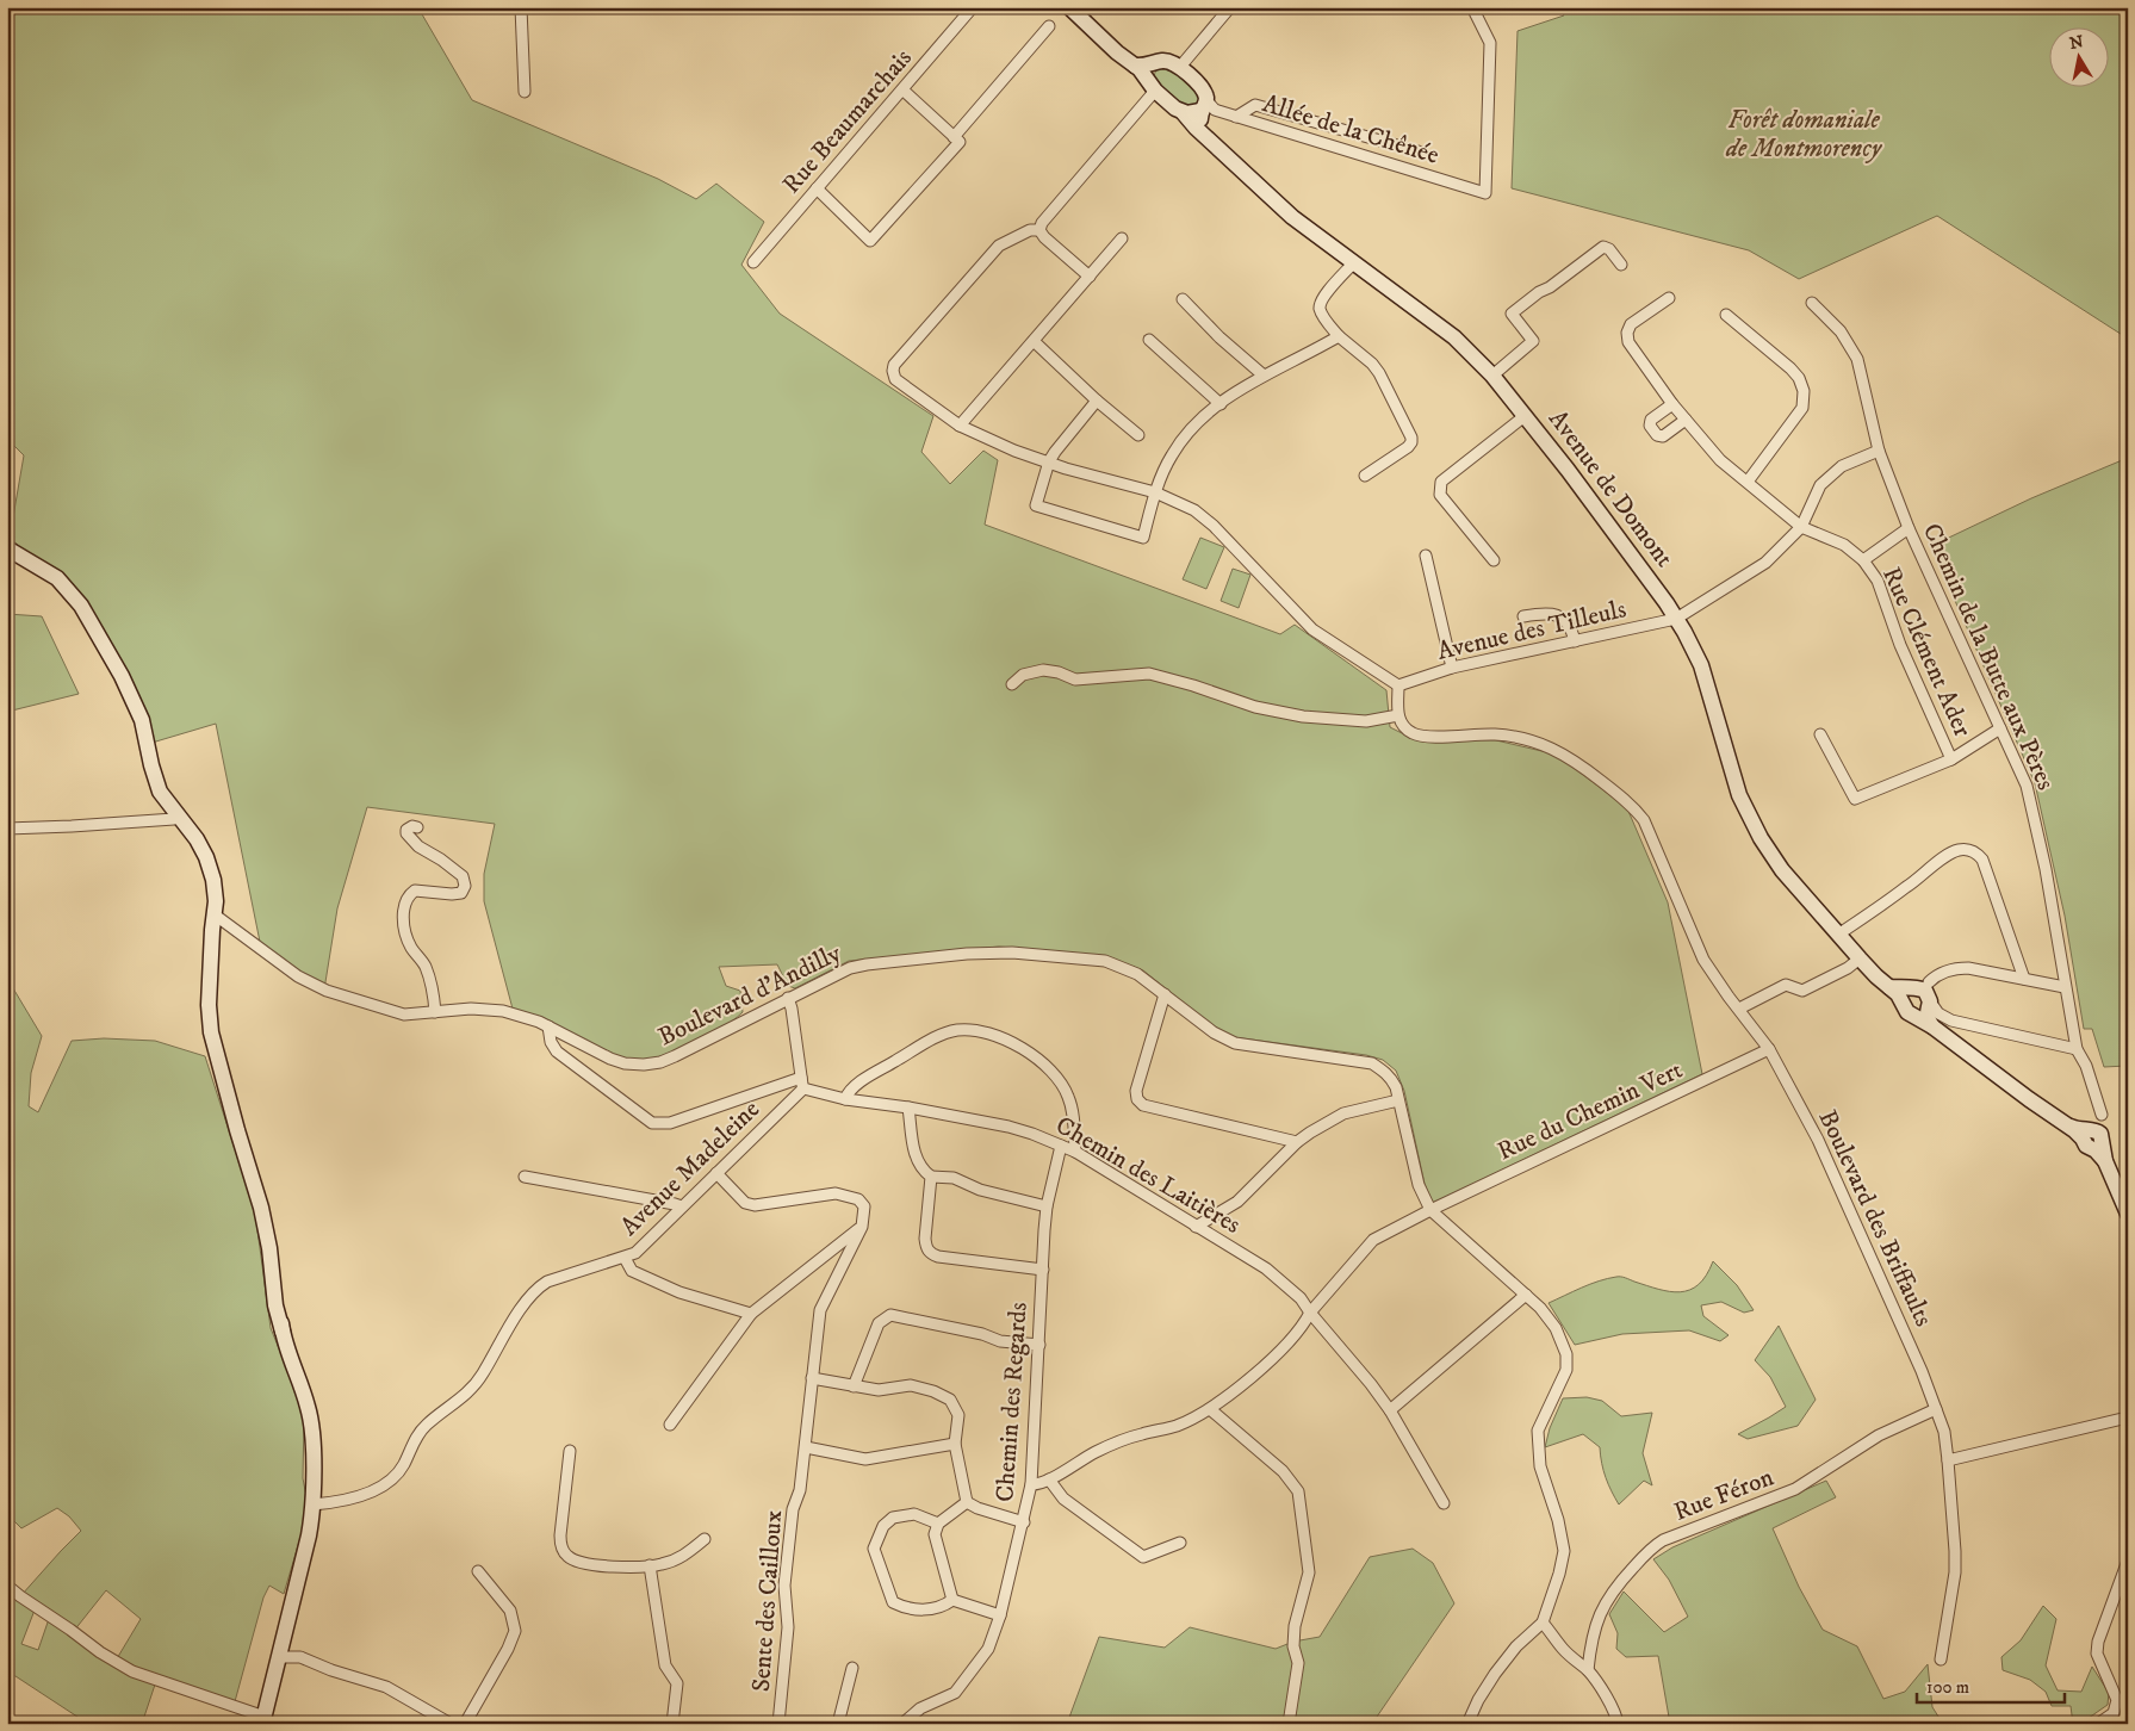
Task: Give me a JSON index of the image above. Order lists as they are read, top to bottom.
{
  "streets": {
    "main road": ["Avenue de Domont"],
    "street": [
      "Rue Beaumarchais",
      "Allée de la Chênée",
      "Avenue des Tilleuls",
      "Rue Clément Ader",
      "Chemin de la Butte aux Pères",
      "Boulevard d'Andilly",
      "Rue du Chemin Vert",
      "Avenue Madeleine",
      "Chemin des Laitières",
      "Boulevard des Briffaults",
      "Chemin des Regards",
      "Rue Féron",
      "Sente des Cailloux"
    ]
  },
  "crossings": [
    ["Avenue de Domont", "Avenue des Tilleuls"],
    ["Avenue des Tilleuls", "Rue Clément Ader"],
    ["Boulevard d'Andilly", "Rue du Chemin Vert"],
    ["Rue du Chemin Vert", "Chemin des Laitières"],
    ["Rue du Chemin Vert", "Boulevard des Briffaults"],
    ["Rue du Chemin Vert", "Chemin des Regards"],
    ["Avenue Madeleine", "Chemin des Laitières"],
    ["Chemin des Laitières", "Chemin des Regards"],
    ["Boulevard des Briffaults", "Rue Féron"]
  ],
  "parks": ["Forêt domaniale de Montmorency"],
  "scale_bar": "100 m",
  "north": "top"
}
